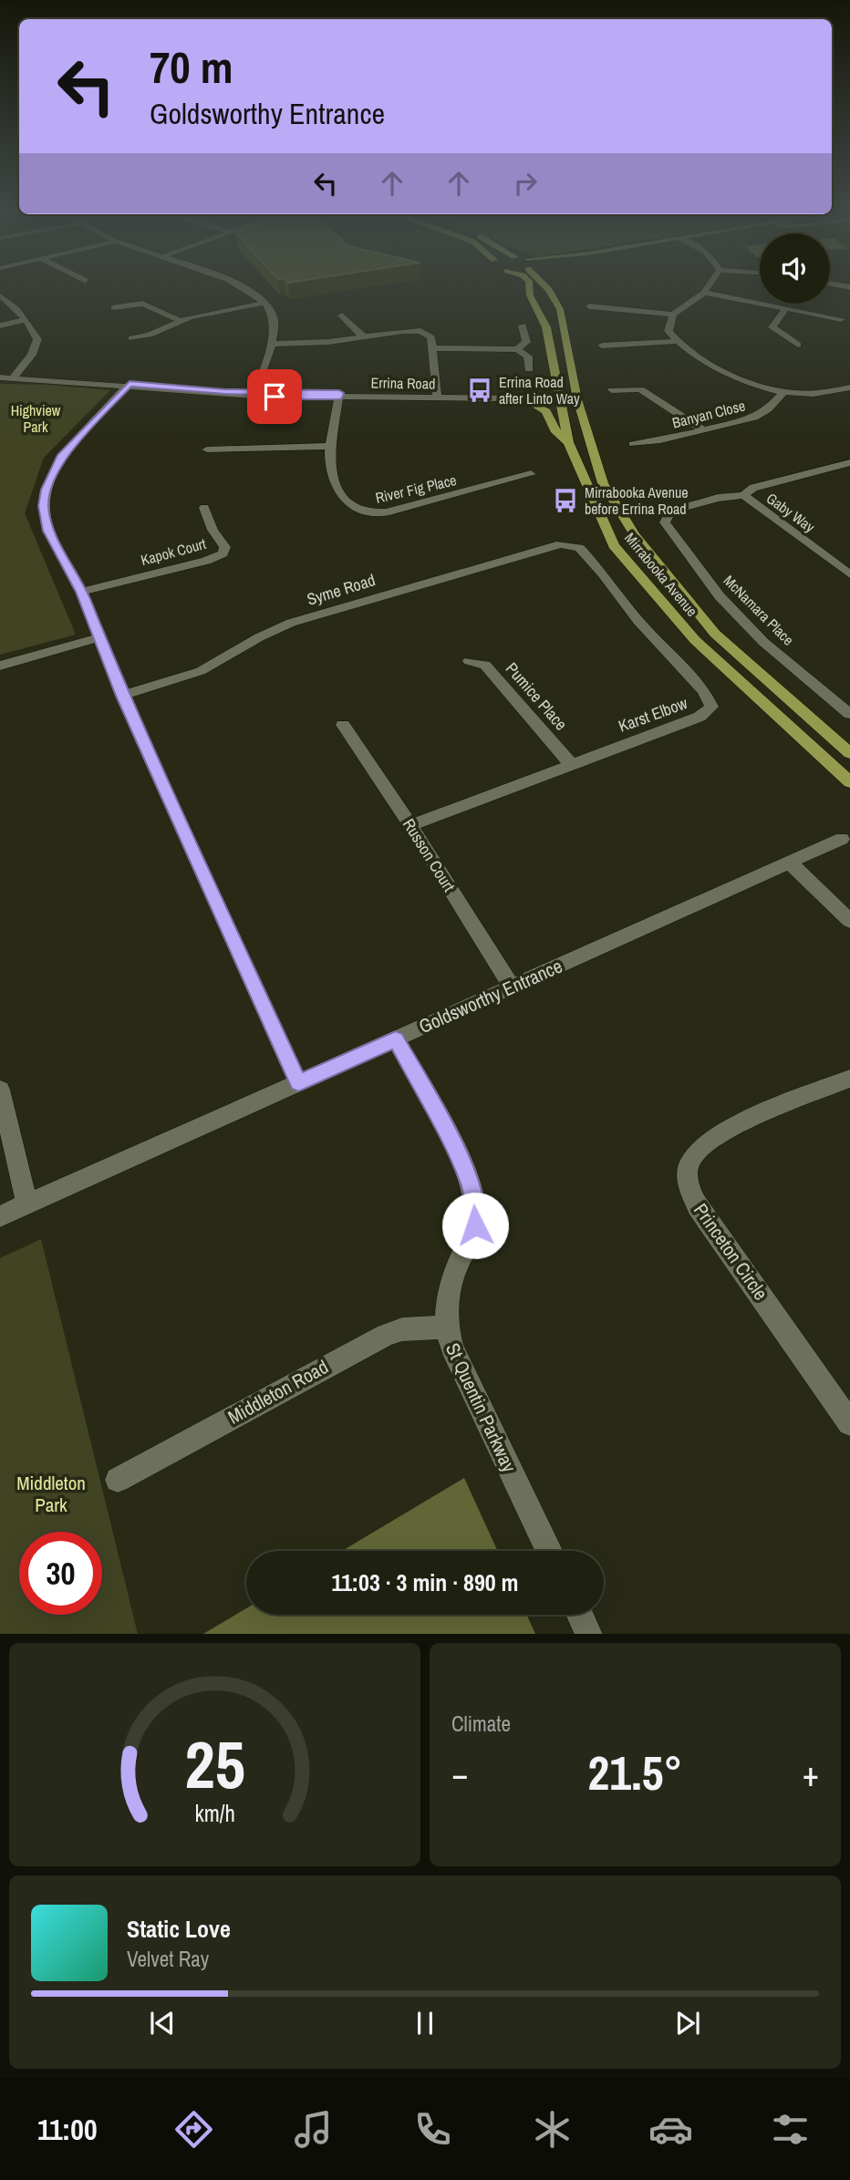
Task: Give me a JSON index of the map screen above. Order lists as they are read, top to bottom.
{
  "streets": {
    "main road": ["Mirrabooka Avenue"],
    "street": [
      "Errina Road",
      "Banyan Close",
      "River Fig Place",
      "Gaby Way",
      "Kapok Court",
      "Syme Road",
      "McNamara Place",
      "Pumice Place",
      "Karst Elbow",
      "Russon Court",
      "Goldsworthy Entrance",
      "Princeton Circle",
      "Middleton Road",
      "St Quentin Parkway"
    ]
  },
  "crossings": [
    ["Errina Road", "River Fig Place"],
    ["Errina Road", "Mirrabooka Avenue"],
    ["Gaby Way", "McNamara Place"],
    ["Syme Road", "Karst Elbow"],
    ["Pumice Place", "Karst Elbow"],
    ["Karst Elbow", "Russon Court"],
    ["Russon Court", "Goldsworthy Entrance"],
    ["Goldsworthy Entrance", "St Quentin Parkway"],
    ["Middleton Road", "St Quentin Parkway"]
  ],
  "parks": ["Highview Park", "Middleton Park"],
  "places": {
    "bus stop": ["Errina Road after Linto Way", "Mirrabooka Avenue before Errina Road"]
  },
  "page": {
    "turn": ["70 m", "Goldsworthy Entrance"],
    "limit": "30",
    "trip": "11:03 · 3 min · 890 m",
    "tile": "Climate",
    "heat": ["−", "21.5°", "+"],
    "song": ["Static Love", "Velvet Ray"],
    "tabs": "11:00",
    "gauge": ["25", "km/h"]
  }
}
